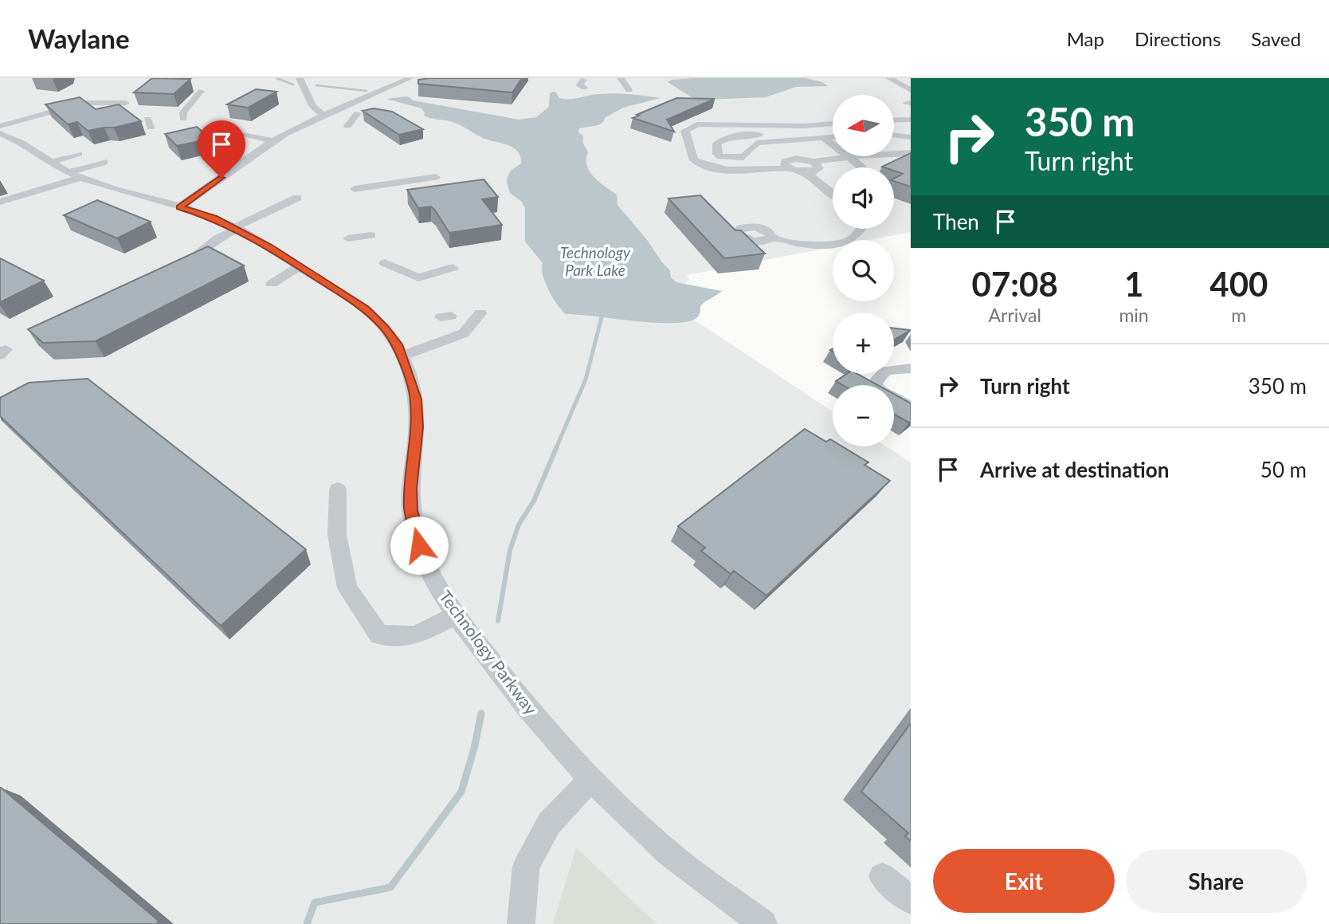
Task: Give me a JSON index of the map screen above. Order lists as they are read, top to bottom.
{
  "streets": {
    "street": ["Technology Parkway"]
  },
  "water": ["Technology Park Lake"],
  "north": "left",
  "page": {
    "header": "Waylane",
    "nav": ["Map", "Directions", "Saved"],
    "turn": ["350 m", "Turn right"],
    "map_buttons": ["+", "−"],
    "then": "Then",
    "eta": [
      "07:08",
      "Arrival",
      "1",
      "min",
      "400",
      "m"
    ],
    "list": [
      {
        "name": "Turn right",
        "value": "350 m"
      },
      {
        "name": "Arrive at destination",
        "value": "50 m"
      }
    ],
    "buttons": ["Exit", "Share"]
  }
}
